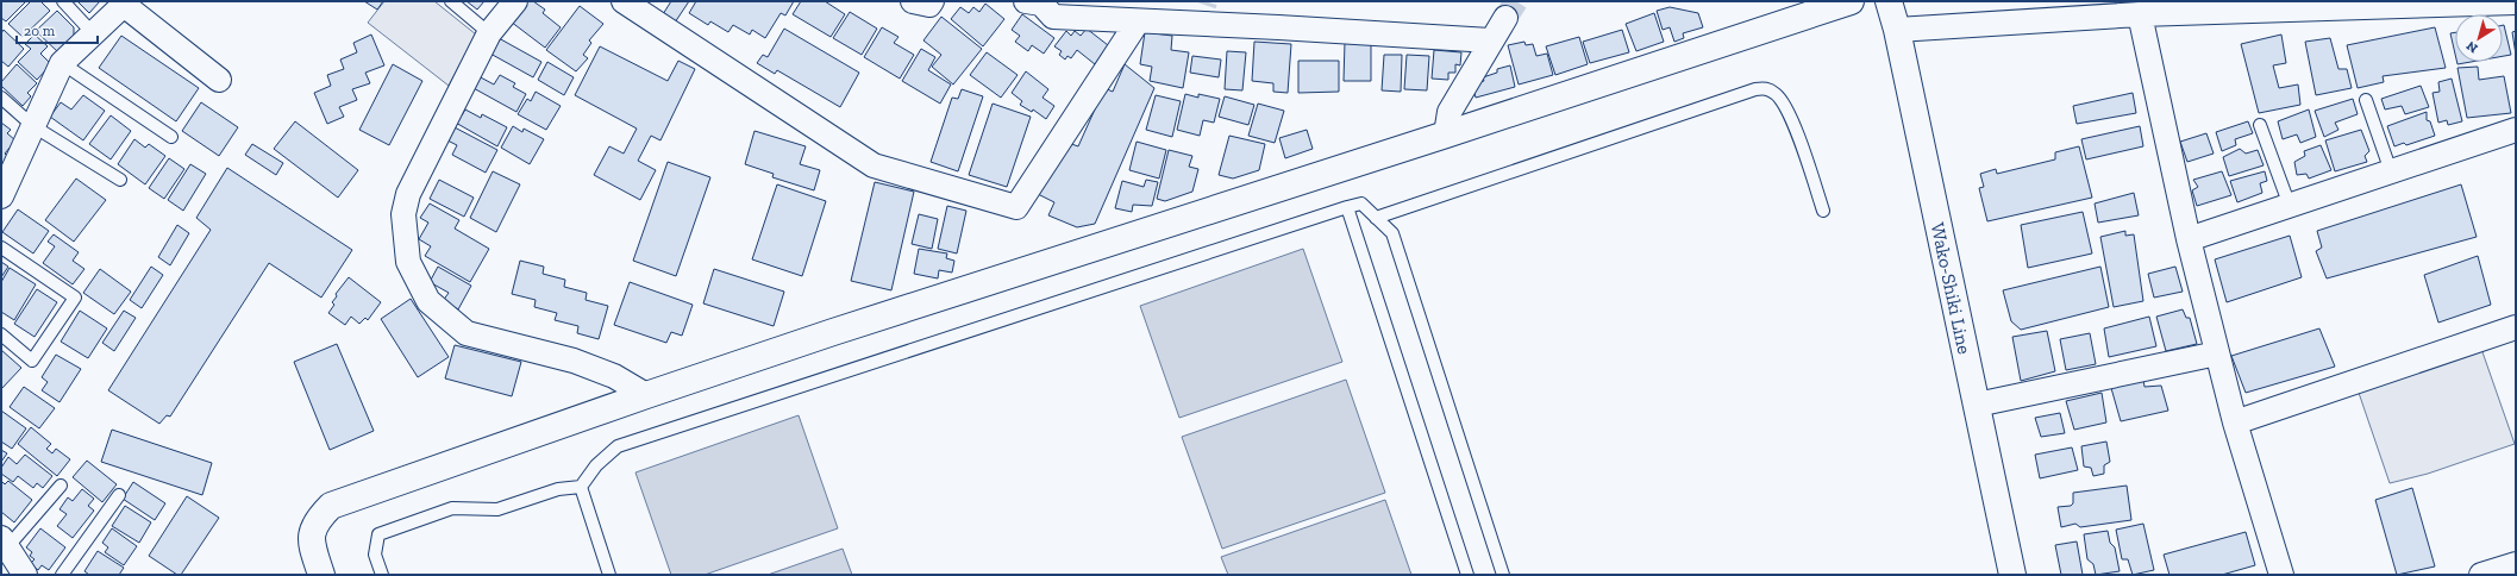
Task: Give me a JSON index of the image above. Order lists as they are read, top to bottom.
{
  "streets": {
    "street": ["Wako-Shiki Line"]
  },
  "scale_bar": "20 m",
  "north": "bottom left"
}
